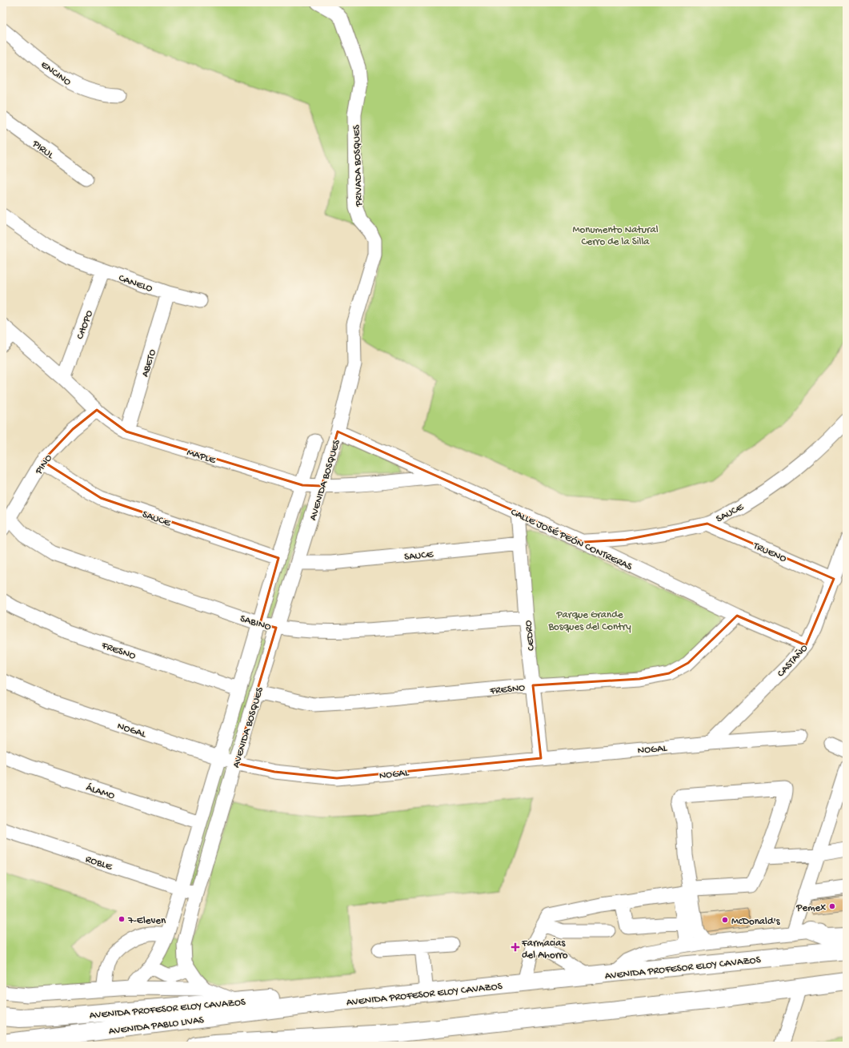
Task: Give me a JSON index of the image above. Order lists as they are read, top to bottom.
{
  "streets": {
    "main road": ["AVENIDA PROFESOR ELOY CAVAZOS", "AVENIDA PABLO LIVAS"],
    "street": [
      "ENCINO",
      "PIRUL",
      "PRIVADA BOSQUES",
      "CANELO",
      "CHOPO",
      "ABETO",
      "MAPLE",
      "PINO",
      "AVENIDA BOSQUES",
      "SAUCE",
      "CALLE JOSÉ PEÓN CONTRERAS",
      "TRUENO",
      "SABINO",
      "CEDRO",
      "FRESNO",
      "CASTAÑO",
      "NOGAL",
      "ÁLAMO",
      "ROBLE"
    ]
  },
  "crossings": [
    ["PRIVADA BOSQUES", "AVENIDA BOSQUES"],
    ["PRIVADA BOSQUES", "CALLE JOSÉ PEÓN CONTRERAS"],
    ["CANELO", "CHOPO"],
    ["CANELO", "ABETO"],
    ["CHOPO", "MAPLE"],
    ["ABETO", "MAPLE"],
    ["MAPLE", "PINO"],
    ["MAPLE", "AVENIDA BOSQUES"],
    ["MAPLE", "CALLE JOSÉ PEÓN CONTRERAS"],
    ["PINO", "SAUCE"],
    ["PINO", "SABINO"],
    ["AVENIDA BOSQUES", "SAUCE"],
    ["AVENIDA BOSQUES", "CALLE JOSÉ PEÓN CONTRERAS"],
    ["AVENIDA BOSQUES", "SABINO"],
    ["AVENIDA BOSQUES", "FRESNO"],
    ["AVENIDA BOSQUES", "NOGAL"],
    ["AVENIDA BOSQUES", "ÁLAMO"],
    ["AVENIDA BOSQUES", "ROBLE"],
    ["AVENIDA BOSQUES", "AVENIDA PROFESOR ELOY CAVAZOS"],
    ["SAUCE", "CALLE JOSÉ PEÓN CONTRERAS"],
    ["SAUCE", "TRUENO"],
    ["SAUCE", "CEDRO"],
    ["CALLE JOSÉ PEÓN CONTRERAS", "CEDRO"],
    ["CALLE JOSÉ PEÓN CONTRERAS", "FRESNO"],
    ["CALLE JOSÉ PEÓN CONTRERAS", "CASTAÑO"],
    ["TRUENO", "CASTAÑO"],
    ["SABINO", "CEDRO"],
    ["CEDRO", "FRESNO"],
    ["CEDRO", "NOGAL"],
    ["CASTAÑO", "NOGAL"],
    ["AVENIDA PROFESOR ELOY CAVAZOS", "AVENIDA PABLO LIVAS"]
  ],
  "parks": ["Monumento Natural Cerro de la Silla", "Parque Grande Bosques del Contry"],
  "places": {
    "other": ["Pemex", "7-Eleven", "McDonald's"],
    "health": ["Farmacias del Ahorro"]
  }
}
